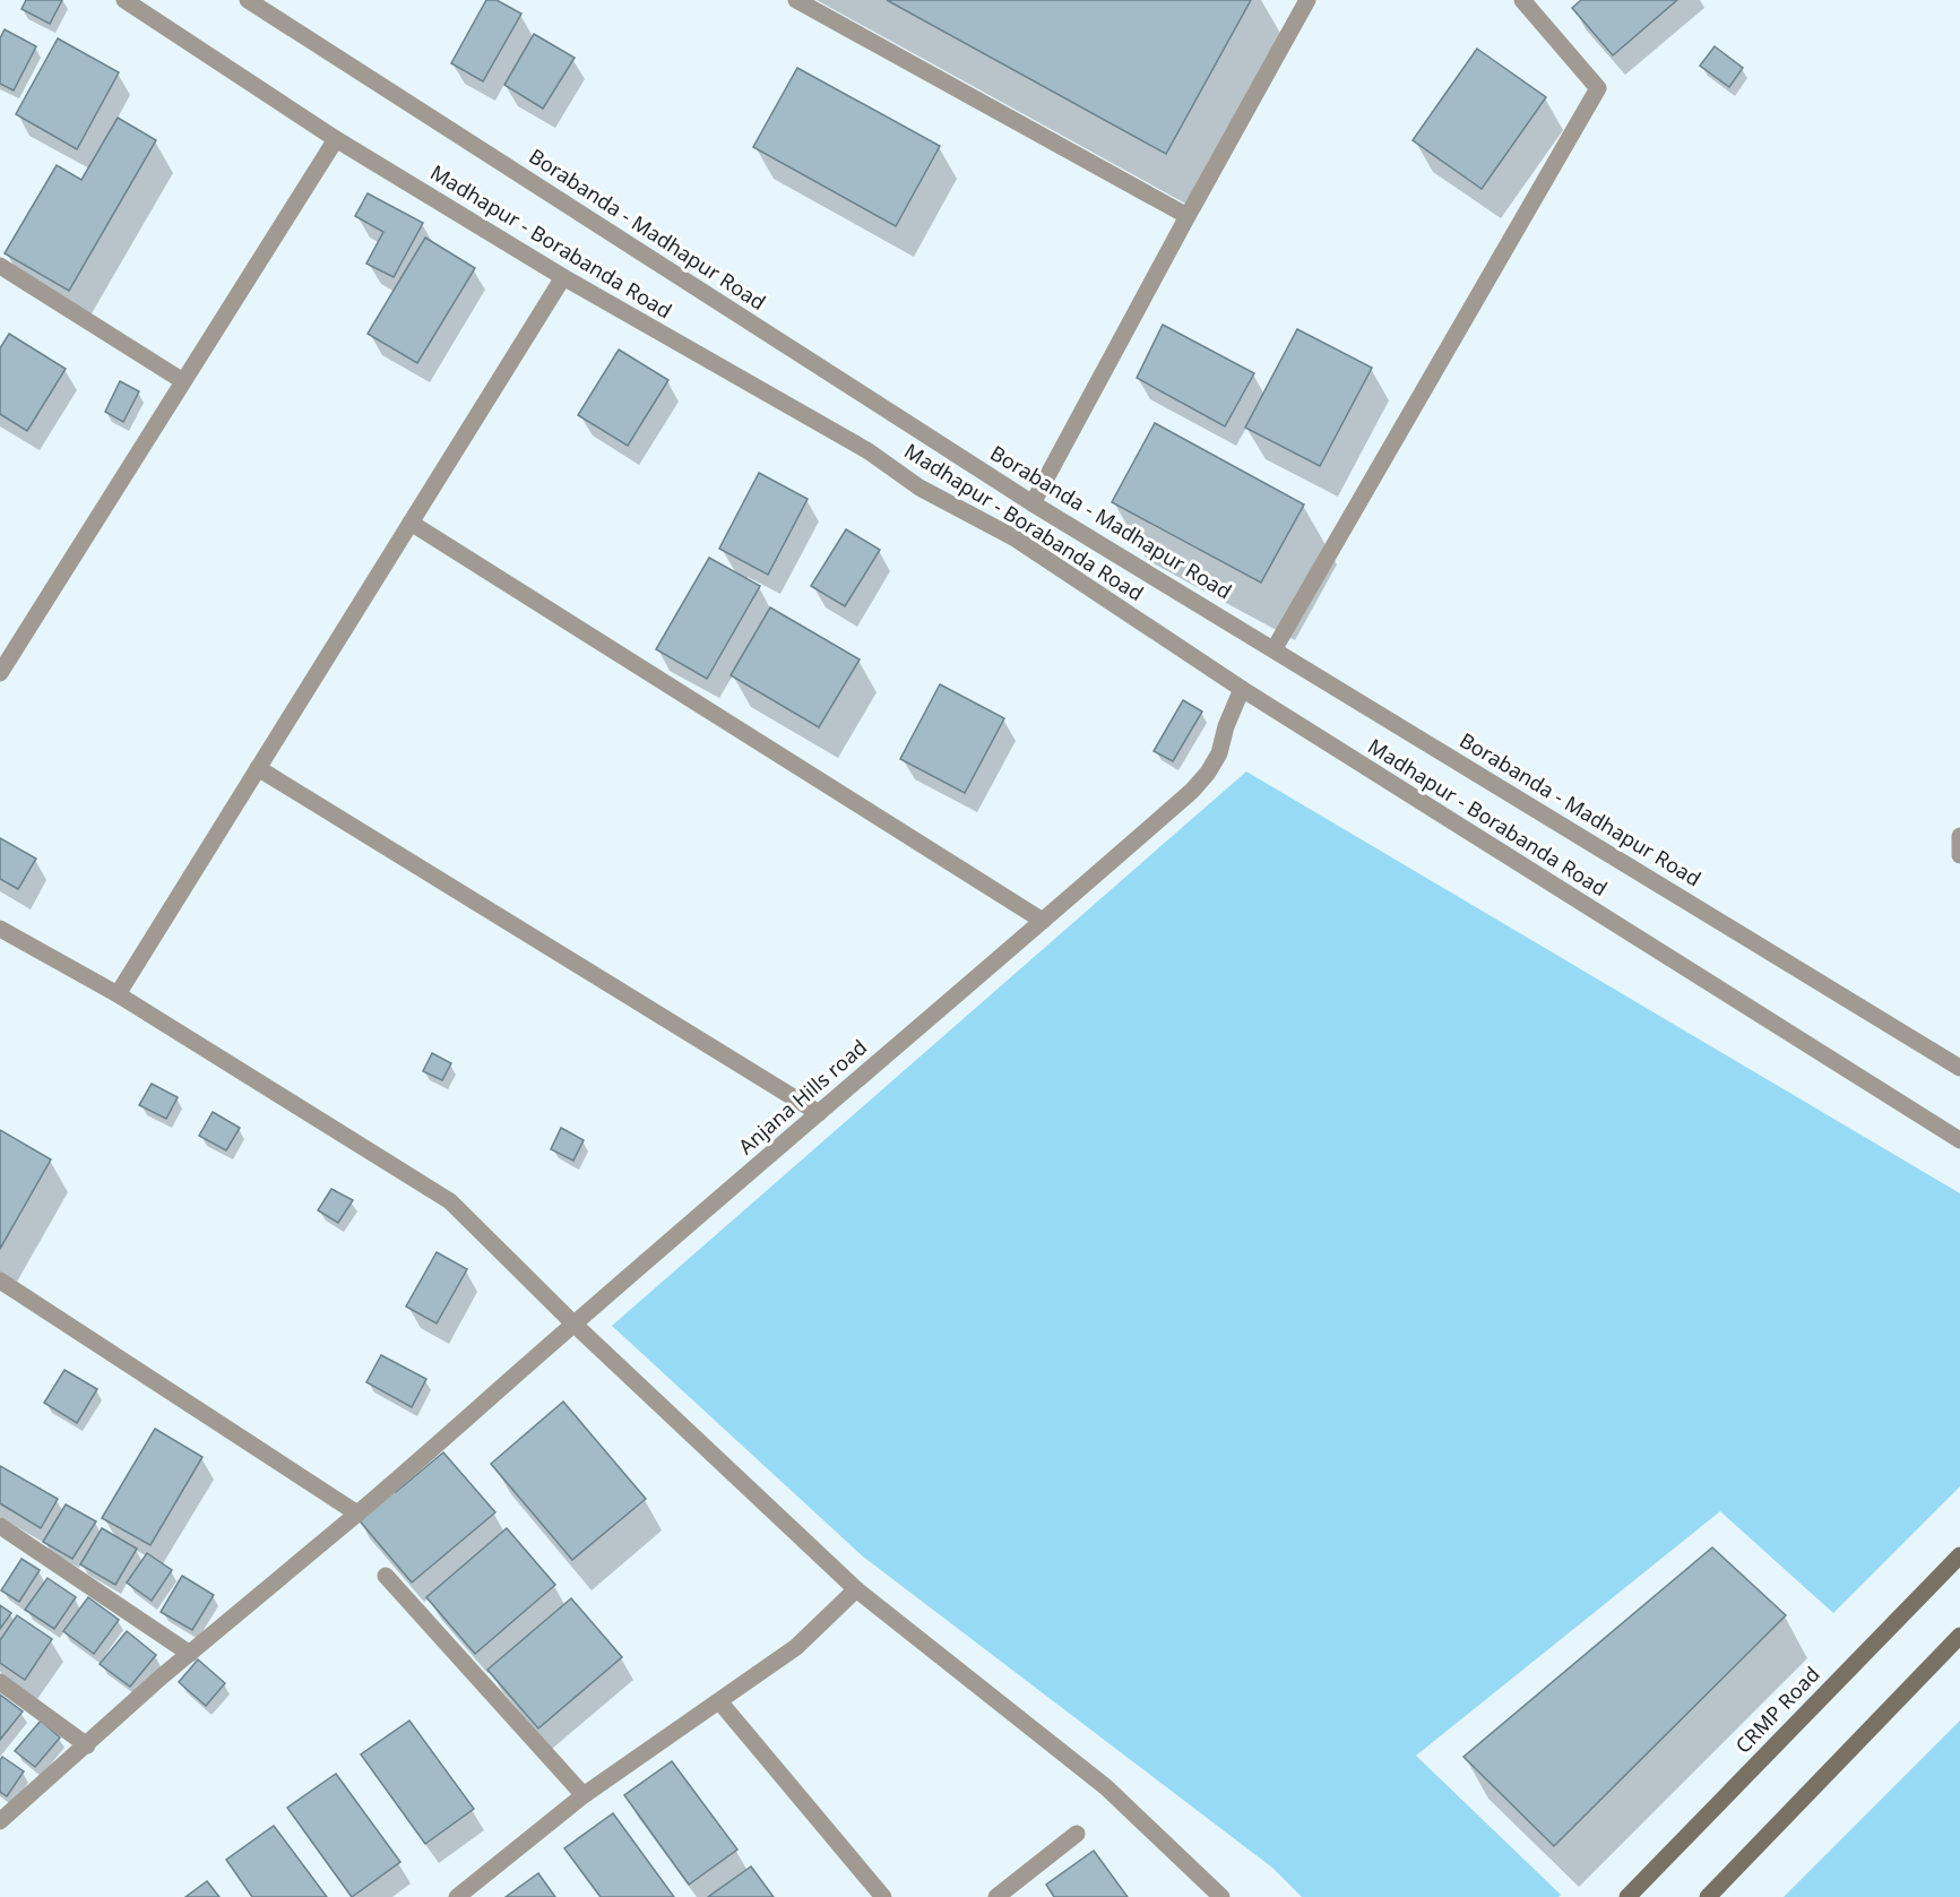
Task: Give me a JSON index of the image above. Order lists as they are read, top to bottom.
{
  "streets": {
    "main road": ["CRMP Road"],
    "street": ["Borabanda - Madhapur Road", "Madhapur - Borabanda Road", "Anjana Hills road"]
  },
  "crossings": [
    ["Madhapur - Borabanda Road", "Anjana Hills road"]
  ]
}
